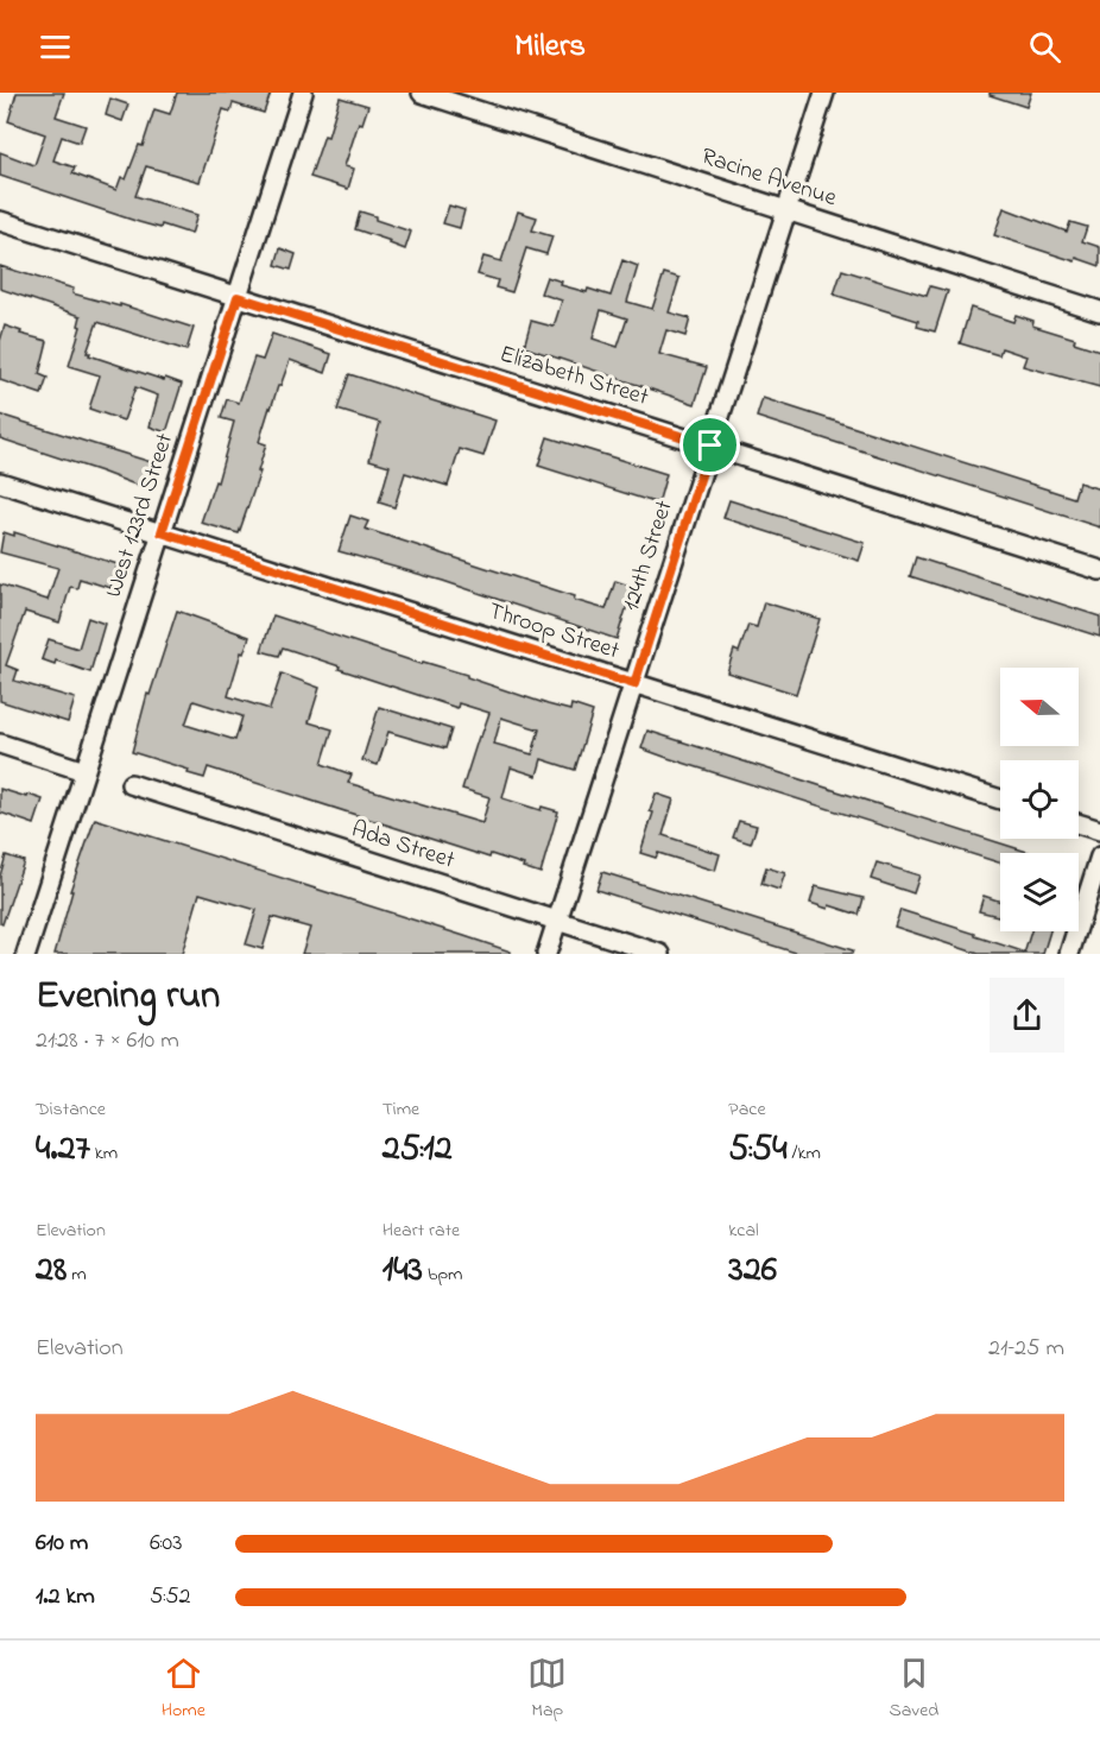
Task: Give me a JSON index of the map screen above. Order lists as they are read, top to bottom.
{
  "streets": {
    "street": [
      "Racine Avenue",
      "Elizabeth Street",
      "West 123rd Street",
      "124th Street",
      "Throop Street",
      "Ada Street"
    ]
  },
  "crossings": [
    ["Racine Avenue", "124th Street"],
    ["Elizabeth Street", "West 123rd Street"],
    ["Elizabeth Street", "124th Street"],
    ["West 123rd Street", "Throop Street"],
    ["124th Street", "Throop Street"],
    ["124th Street", "Ada Street"]
  ],
  "north": "left",
  "page": {
    "header": "Milers",
    "heading": ["Evening run", "21:28 · 7 × 610 m"],
    "stats": [
      ["Distance", "4.27 km"],
      ["Time", "25:12"],
      ["Pace", "5:54 /km"],
      ["Elevation", "28 m"],
      ["Heart rate", "143 bpm"],
      ["kcal", "326"]
    ],
    "chart": ["Elevation", "21–25 m"],
    "list": [
      {
        "name": "610 m",
        "note": "6:03"
      },
      {
        "name": "1.2 km",
        "note": "5:52"
      }
    ],
    "tabs": ["Home", "Map", "Saved"]
  }
}
